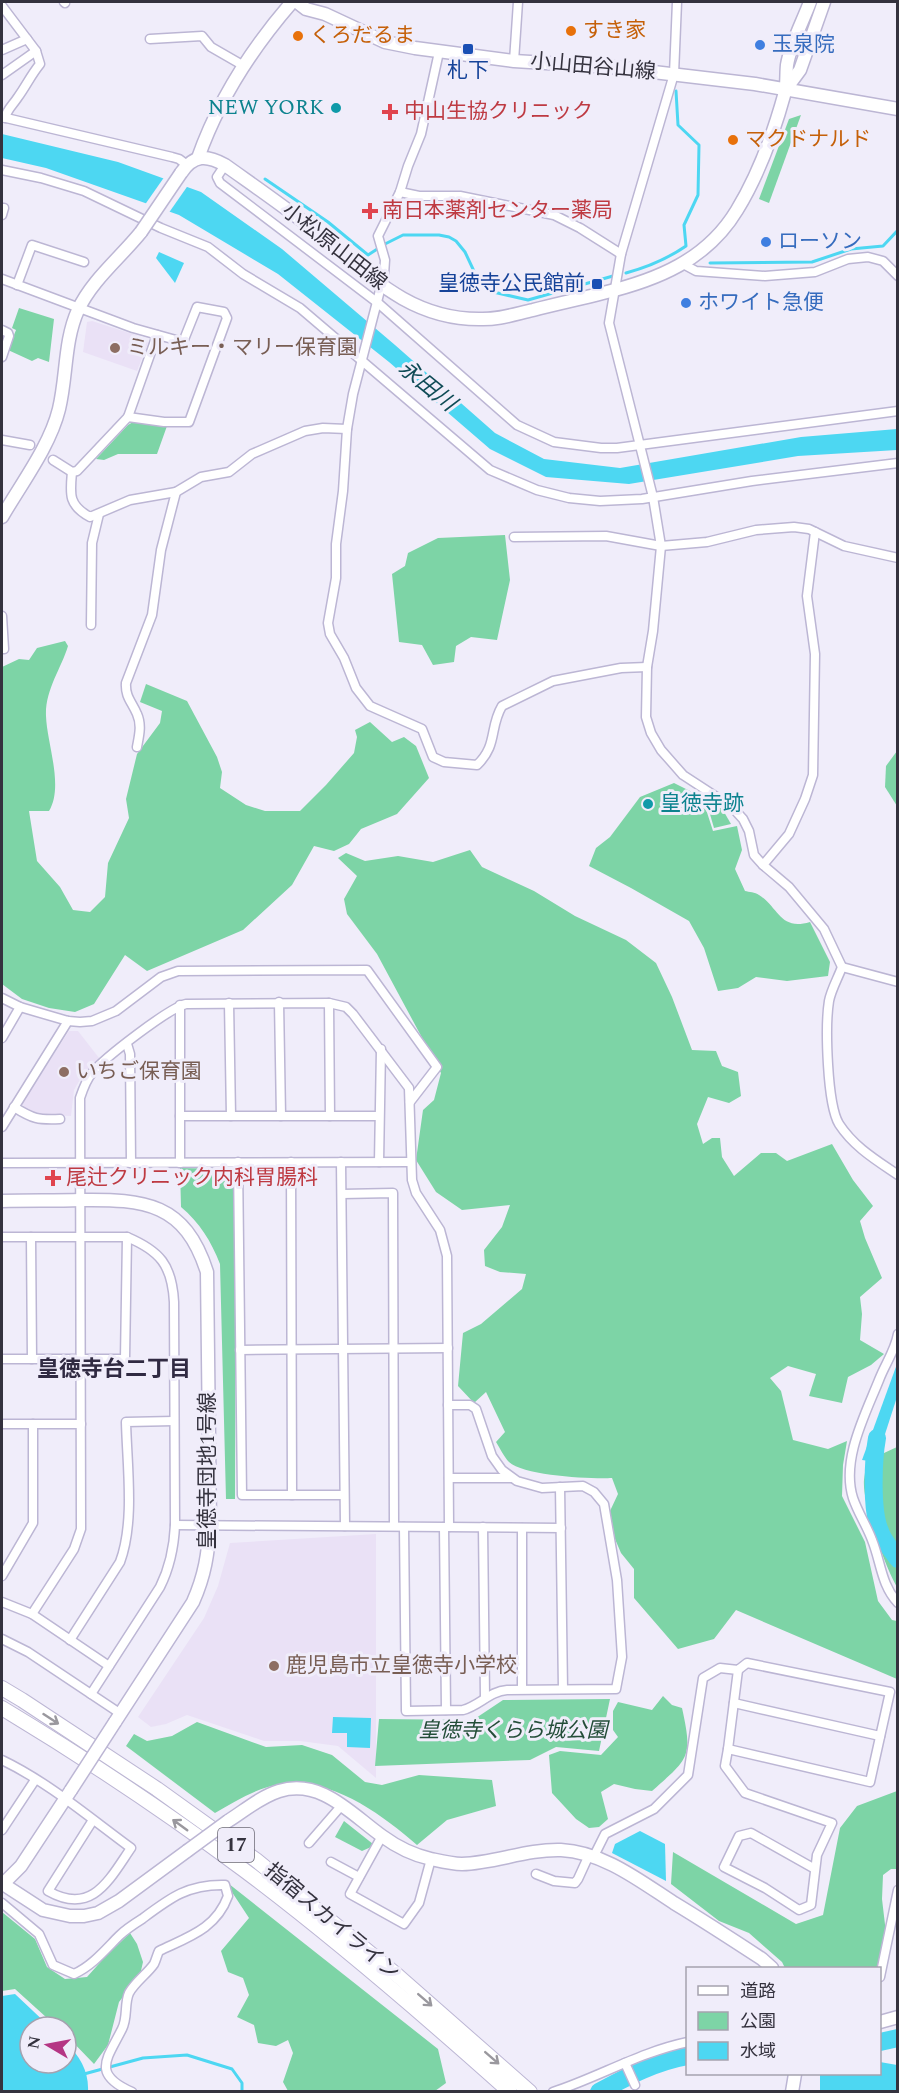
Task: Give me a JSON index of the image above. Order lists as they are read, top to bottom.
{
  "streets": {
    "main road": ["17", "指宿スカイライン"],
    "street": ["小山田谷山線", "小松原山田線", "皇徳寺団地1号線"]
  },
  "crossings": [
    ["小山田谷山線", "小松原山田線"]
  ],
  "districts": ["皇徳寺台二丁目"],
  "water": ["永田川"],
  "parks": ["皇徳寺くらら城公園"],
  "places": {
    "other": [
      "すき家",
      "くろだるま",
      "玉泉院",
      "NEW YORK",
      "マクドナルド",
      "ローソン",
      "ホワイト急便",
      "ミルキー・マリー保育園",
      "皇徳寺跡",
      "いちご保育園",
      "鹿児島市立皇徳寺小学校"
    ],
    "transit": ["札下", "皇徳寺公民館前"],
    "health": ["中山生協クリニック", "南日本薬剤センター薬局", "尾辻クリニック内科胃腸科"]
  },
  "legend": ["道路", "公園", "水域"],
  "north": "left"
}
